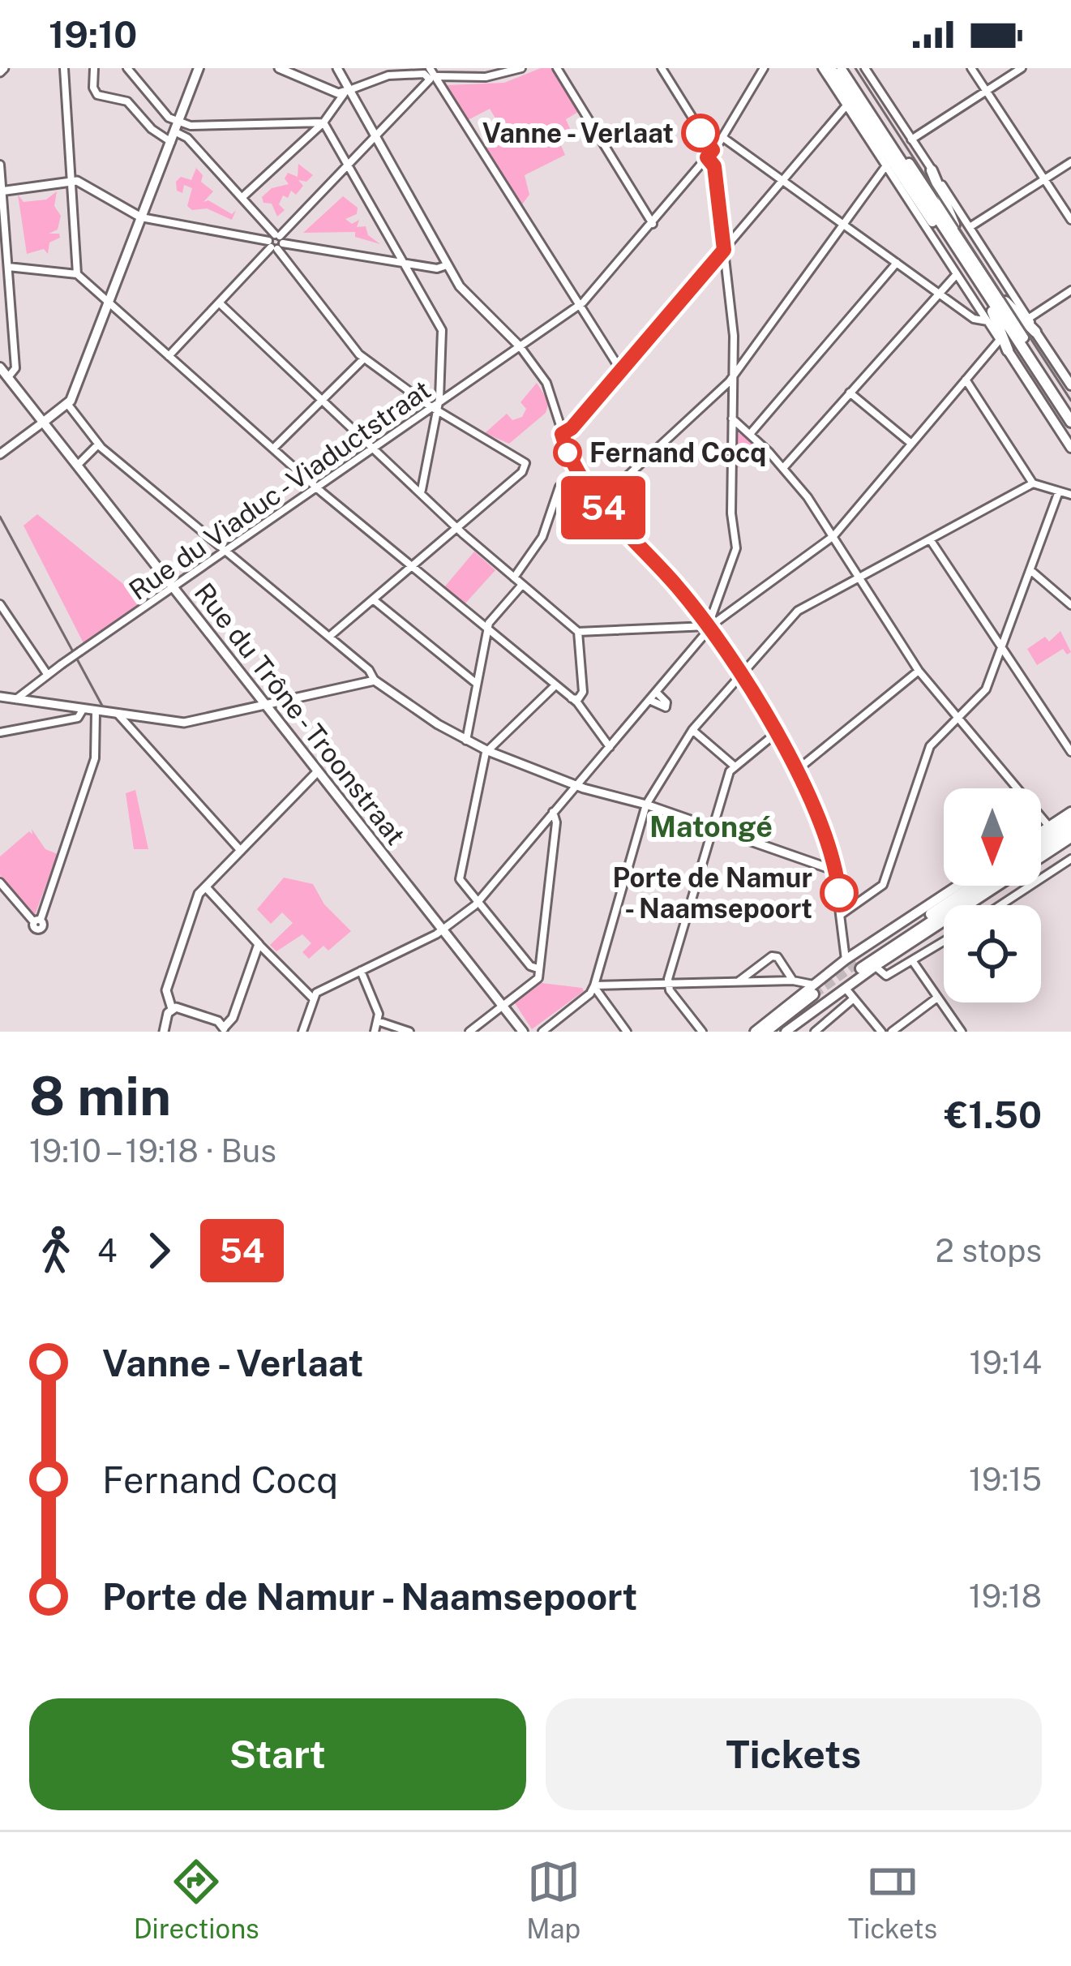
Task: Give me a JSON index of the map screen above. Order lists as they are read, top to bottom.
{
  "streets": {
    "main road": ["Rue du Trône - Troonstraat"],
    "street": ["Rue du Viaduc - Viaductstraat"]
  },
  "crossings": [
    ["Rue du Viaduc - Viaductstraat", "Rue du Trône - Troonstraat"]
  ],
  "districts": ["Matongé"],
  "places": ["Vanne - Verlaat", "Fernand Cocq", "Porte de Namur - Naamsepoort"],
  "lines": ["bus line 54"],
  "north": "bottom",
  "page": {
    "status": "19:10",
    "on_map": "54",
    "heading": ["8 min", "19:10 – 19:18 · Bus", "€1.50"],
    "legs": ["4", "54", "2 stops"],
    "list": [
      {
        "name": "Vanne - Verlaat",
        "value": "19:14"
      },
      {
        "name": "Fernand Cocq",
        "value": "19:15"
      },
      {
        "name": "Porte de Namur - Naamsepoort",
        "value": "19:18"
      }
    ],
    "buttons": ["Start", "Tickets"],
    "tabs": ["Directions", "Map", "Tickets"]
  }
}
